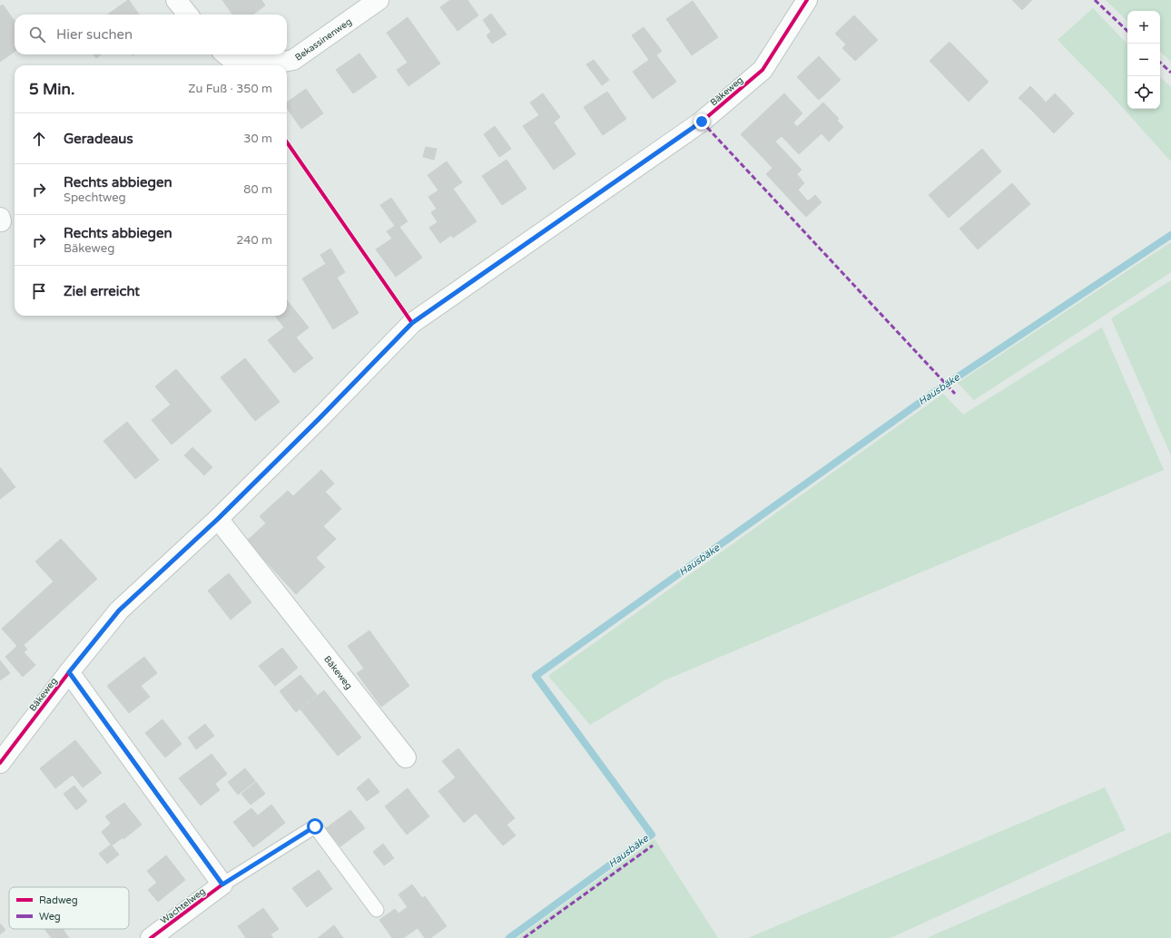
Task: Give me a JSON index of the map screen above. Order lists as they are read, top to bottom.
{
  "streets": {
    "street": ["Bekassinenweg", "Bäkeweg", "Wachtelweg"]
  },
  "water": ["Hausbäke"],
  "legend": ["Radweg", "Weg"],
  "page": {
    "map_buttons": ["+", "−"],
    "search": "Hier suchen",
    "heading": ["5 Min.", "Zu Fuß · 350 m"],
    "list": [
      ["Geradeaus", "30 m"],
      ["Rechts abbiegen", "Spechtweg", "80 m"],
      ["Rechts abbiegen", "Bäkeweg", "240 m"],
      "Ziel erreicht"
    ]
  }
}
